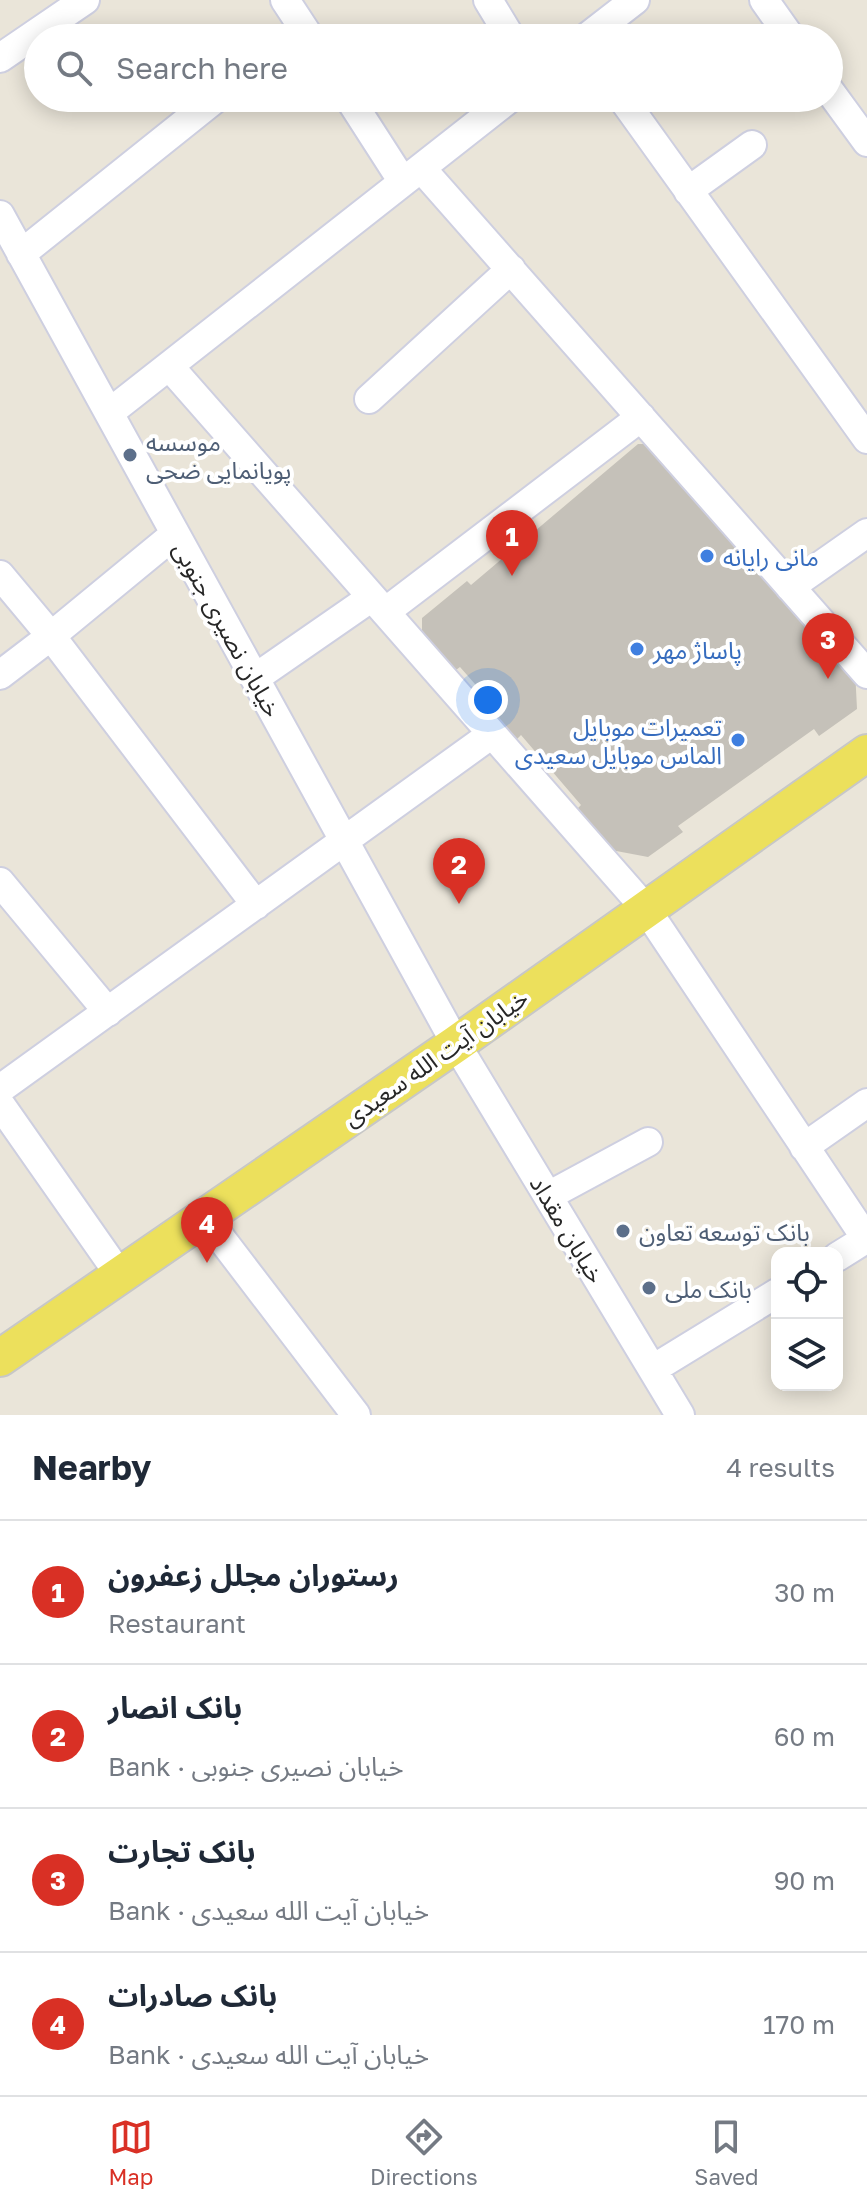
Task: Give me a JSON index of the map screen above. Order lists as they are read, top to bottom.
{
  "streets": {
    "main road": ["خیابان آیت الله سعیدی"],
    "street": ["خیابان نصیری جنوبی", "خیابان مقداد"]
  },
  "crossings": [
    ["خیابان نصیری جنوبی", "خیابان آیت الله سعیدی"],
    ["خیابان نصیری جنوبی", "خیابان مقداد"],
    ["خیابان آیت الله سعیدی", "خیابان مقداد"]
  ],
  "places": [
    "موسسه پویانمایی ضحی",
    "مانی رایانه",
    "پاساژ مهر",
    "تعمیرات موبایل الماس موبایل سعیدی",
    "بانک توسعه تعاون",
    "بانک ملی"
  ],
  "page": {
    "search": "Search here",
    "pins": [
      "1",
      "3",
      "2",
      "4"
    ],
    "heading": ["Nearby", "4 results"],
    "list": [
      {
        "mark": "1",
        "name": "رستوران مجلل زعفرون",
        "note": "Restaurant",
        "value": "30 m"
      },
      {
        "mark": "2",
        "name": "بانک انصار",
        "note": "Bank · خیابان نصیری جنوبی",
        "value": "60 m"
      },
      {
        "mark": "3",
        "name": "بانک تجارت",
        "note": "Bank · خیابان آیت الله سعیدی",
        "value": "90 m"
      },
      {
        "mark": "4",
        "name": "بانک صادرات",
        "note": "Bank · خیابان آیت الله سعیدی",
        "value": "170 m"
      }
    ],
    "nav": ["Map", "Directions", "Saved"]
  }
}
